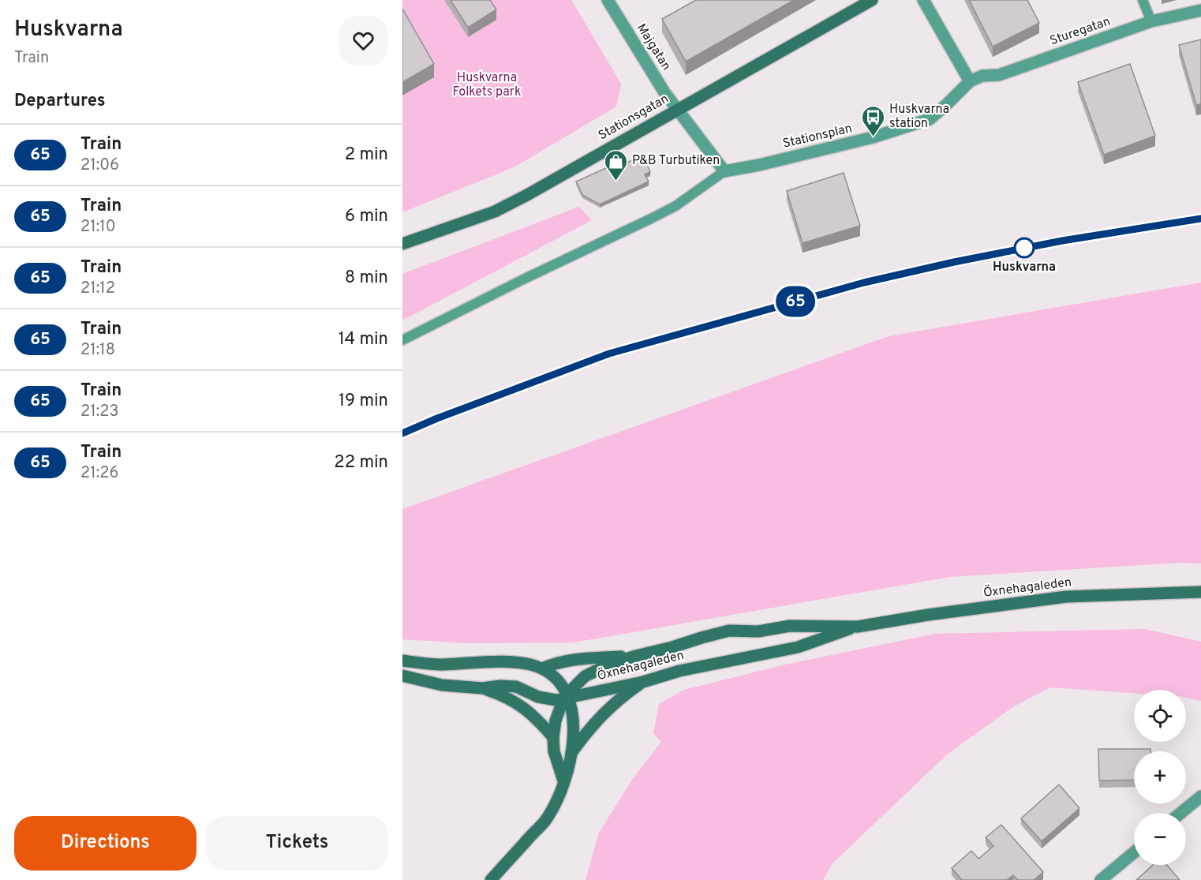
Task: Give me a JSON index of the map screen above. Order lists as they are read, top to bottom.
{
  "streets": {
    "street": [
      "Sturegatan",
      "Majgatan",
      "Stationsgatan",
      "Stationsplan",
      "Öxnehagaleden"
    ]
  },
  "crossings": [
    ["Sturegatan", "Stationsplan"],
    ["Majgatan", "Stationsgatan"]
  ],
  "parks": ["Huskvarna Folkets park"],
  "places": {
    "bus stop": ["Huskvarna station"],
    "shop": ["P&B Turbutiken"],
    "other": ["Huskvarna"]
  },
  "page": {
    "heading": [
      ["Huskvarna", "Train"],
      "Departures"
    ],
    "on_map": "65",
    "list": [
      {
        "mark": "65",
        "name": "Train",
        "note": "21:06",
        "value": "2 min"
      },
      {
        "mark": "65",
        "name": "Train",
        "note": "21:10",
        "value": "6 min"
      },
      {
        "mark": "65",
        "name": "Train",
        "note": "21:12",
        "value": "8 min"
      },
      {
        "mark": "65",
        "name": "Train",
        "note": "21:18",
        "value": "14 min"
      },
      {
        "mark": "65",
        "name": "Train",
        "note": "21:23",
        "value": "19 min"
      },
      {
        "mark": "65",
        "name": "Train",
        "note": "21:26",
        "value": "22 min"
      }
    ],
    "map_buttons": ["+", "−"],
    "buttons": ["Directions", "Tickets"]
  }
}
